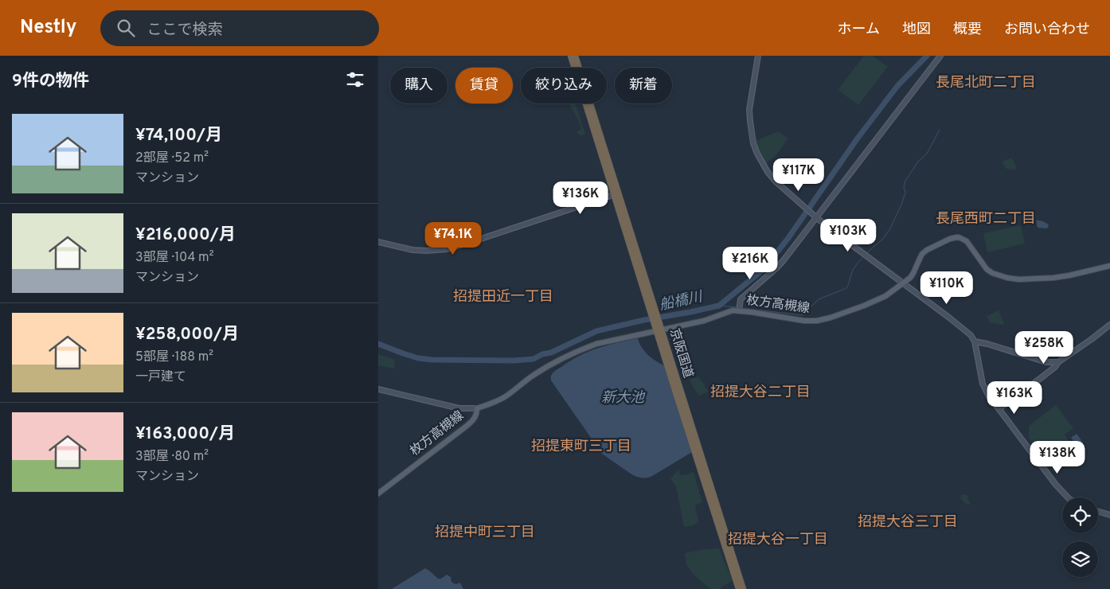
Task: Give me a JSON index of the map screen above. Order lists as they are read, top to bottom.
{
  "streets": {
    "highway": ["京阪国道"],
    "main road": ["枚方高槻線"]
  },
  "crossings": [
    ["枚方高槻線", "京阪国道"]
  ],
  "districts": [
    "長尾北町二丁目",
    "長尾西町二丁目",
    "招提田近一丁目",
    "招提大谷二丁目",
    "招提東町三丁目",
    "招提大谷三丁目",
    "招提中町三丁目",
    "招提大谷一丁目"
  ],
  "water": ["船橋川", "新大池"],
  "page": {
    "header": "Nestly",
    "search": "ここで検索",
    "nav": [
      "ホーム",
      "地図",
      "概要",
      "お問い合わせ"
    ],
    "heading": "9件の物件",
    "chip": [
      "購入",
      "賃貸",
      "絞り込み",
      "新着"
    ],
    "list": [
      {
        "name": "¥74,100/月",
        "note": "2部屋 · 52 m² · マンション"
      },
      {
        "name": "¥216,000/月",
        "note": "3部屋 · 104 m² · マンション"
      },
      {
        "name": "¥258,000/月",
        "note": "5部屋 · 188 m² · 一戸建て"
      },
      {
        "name": "¥163,000/月",
        "note": "3部屋 · 80 m² · マンション"
      }
    ],
    "price": [
      "¥117K",
      "¥136K",
      "¥103K",
      "¥74.1K",
      "¥216K",
      "¥110K",
      "¥258K",
      "¥163K",
      "¥138K"
    ]
  }
}
